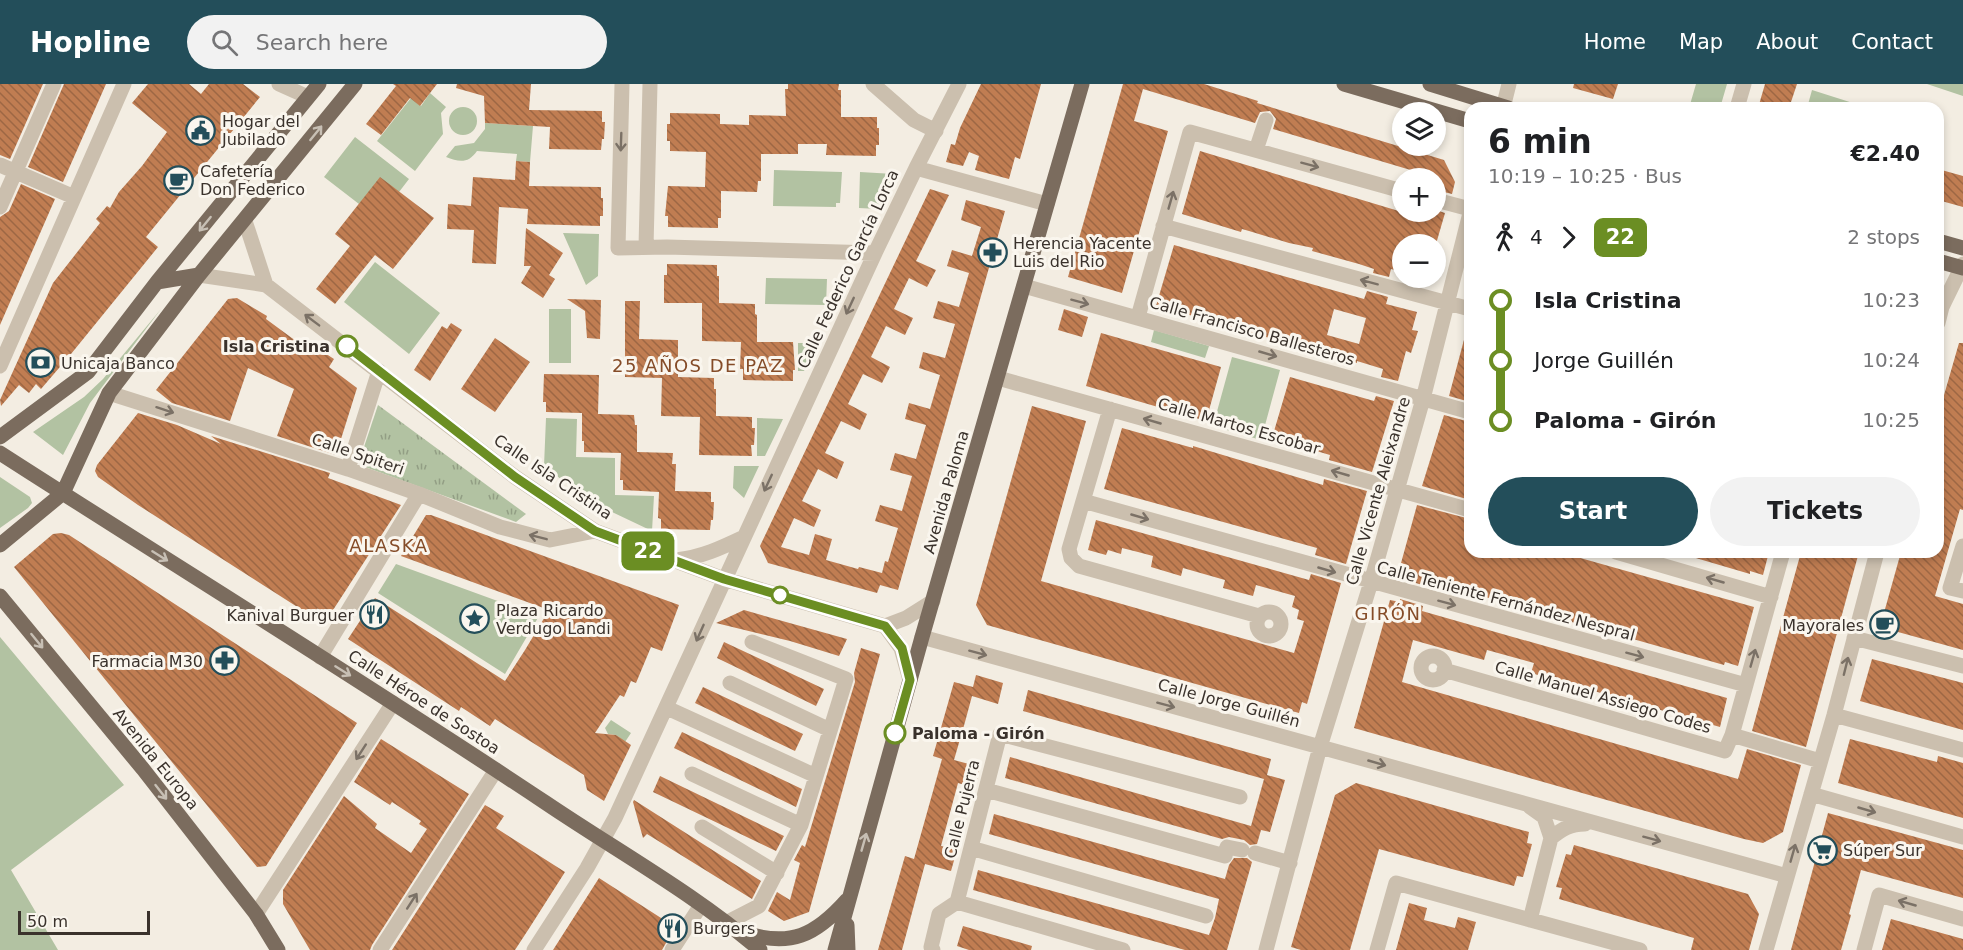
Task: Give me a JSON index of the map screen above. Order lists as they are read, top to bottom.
{
  "streets": {
    "main road": ["Avenida Paloma", "Calle Héroe de Sostoa", "Avenida Europa"],
    "street": [
      "Calle Federico García Lorca",
      "Calle Francisco Ballesteros",
      "Calle Martos Escobar",
      "Calle Spiteri",
      "Calle Isla Cristina",
      "Calle Vicente Aleixandre",
      "Calle Teniente Fernández Nespral",
      "Calle Manuel Assiego Codes",
      "Calle Jorge Guillén",
      "Calle Pujerra"
    ]
  },
  "crossings": [
    ["Calle Federico García Lorca", "Calle Isla Cristina"],
    ["Calle Federico García Lorca", "Calle Héroe de Sostoa"],
    ["Calle Francisco Ballesteros", "Calle Vicente Aleixandre"],
    ["Calle Francisco Ballesteros", "Avenida Paloma"],
    ["Calle Martos Escobar", "Calle Vicente Aleixandre"],
    ["Calle Martos Escobar", "Avenida Paloma"],
    ["Calle Spiteri", "Calle Isla Cristina"],
    ["Calle Vicente Aleixandre", "Calle Teniente Fernández Nespral"],
    ["Calle Vicente Aleixandre", "Calle Jorge Guillén"],
    ["Avenida Paloma", "Calle Héroe de Sostoa"],
    ["Avenida Paloma", "Calle Jorge Guillén"],
    ["Calle Teniente Fernández Nespral", "Calle Manuel Assiego Codes"]
  ],
  "one_way": [
    "Calle Federico García Lorca",
    "Calle Martos Escobar",
    "Calle Teniente Fernández Nespral",
    "Calle Héroe de Sostoa",
    "Avenida Europa"
  ],
  "districts": ["25 AÑOS DE PAZ", "ALASKA", "GIRÓN"],
  "places": {
    "public building": ["Hogar del Jubilado"],
    "cafe": ["Cafetería Don Federico", "Mayorales"],
    "pharmacy": ["Herencia Yacente Luis del Rio", "Farmacia M30"],
    "other": ["Isla Cristina", "Paloma - Girón"],
    "bank": ["Unicaja Banco"],
    "restaurant": ["Kanival Burguer", "Burgers"],
    "place": ["Plaza Ricardo Verdugo Landi"],
    "supermarket": ["Súper Sur"]
  },
  "lines": ["bus line 22"],
  "scale_bar": "50 m",
  "page": {
    "header": "Hopline",
    "search": "Search here",
    "nav": [
      "Home",
      "Map",
      "About",
      "Contact"
    ],
    "on_map": "22",
    "map_buttons": ["+", "−"],
    "heading": ["6 min", "10:19 – 10:25 · Bus", "€2.40"],
    "legs": ["4", "22", "2 stops"],
    "list": [
      {
        "name": "Isla Cristina",
        "value": "10:23"
      },
      {
        "name": "Jorge Guillén",
        "value": "10:24"
      },
      {
        "name": "Paloma - Girón",
        "value": "10:25"
      }
    ],
    "buttons": ["Start", "Tickets"],
    "scale": "50 m"
  }
}
